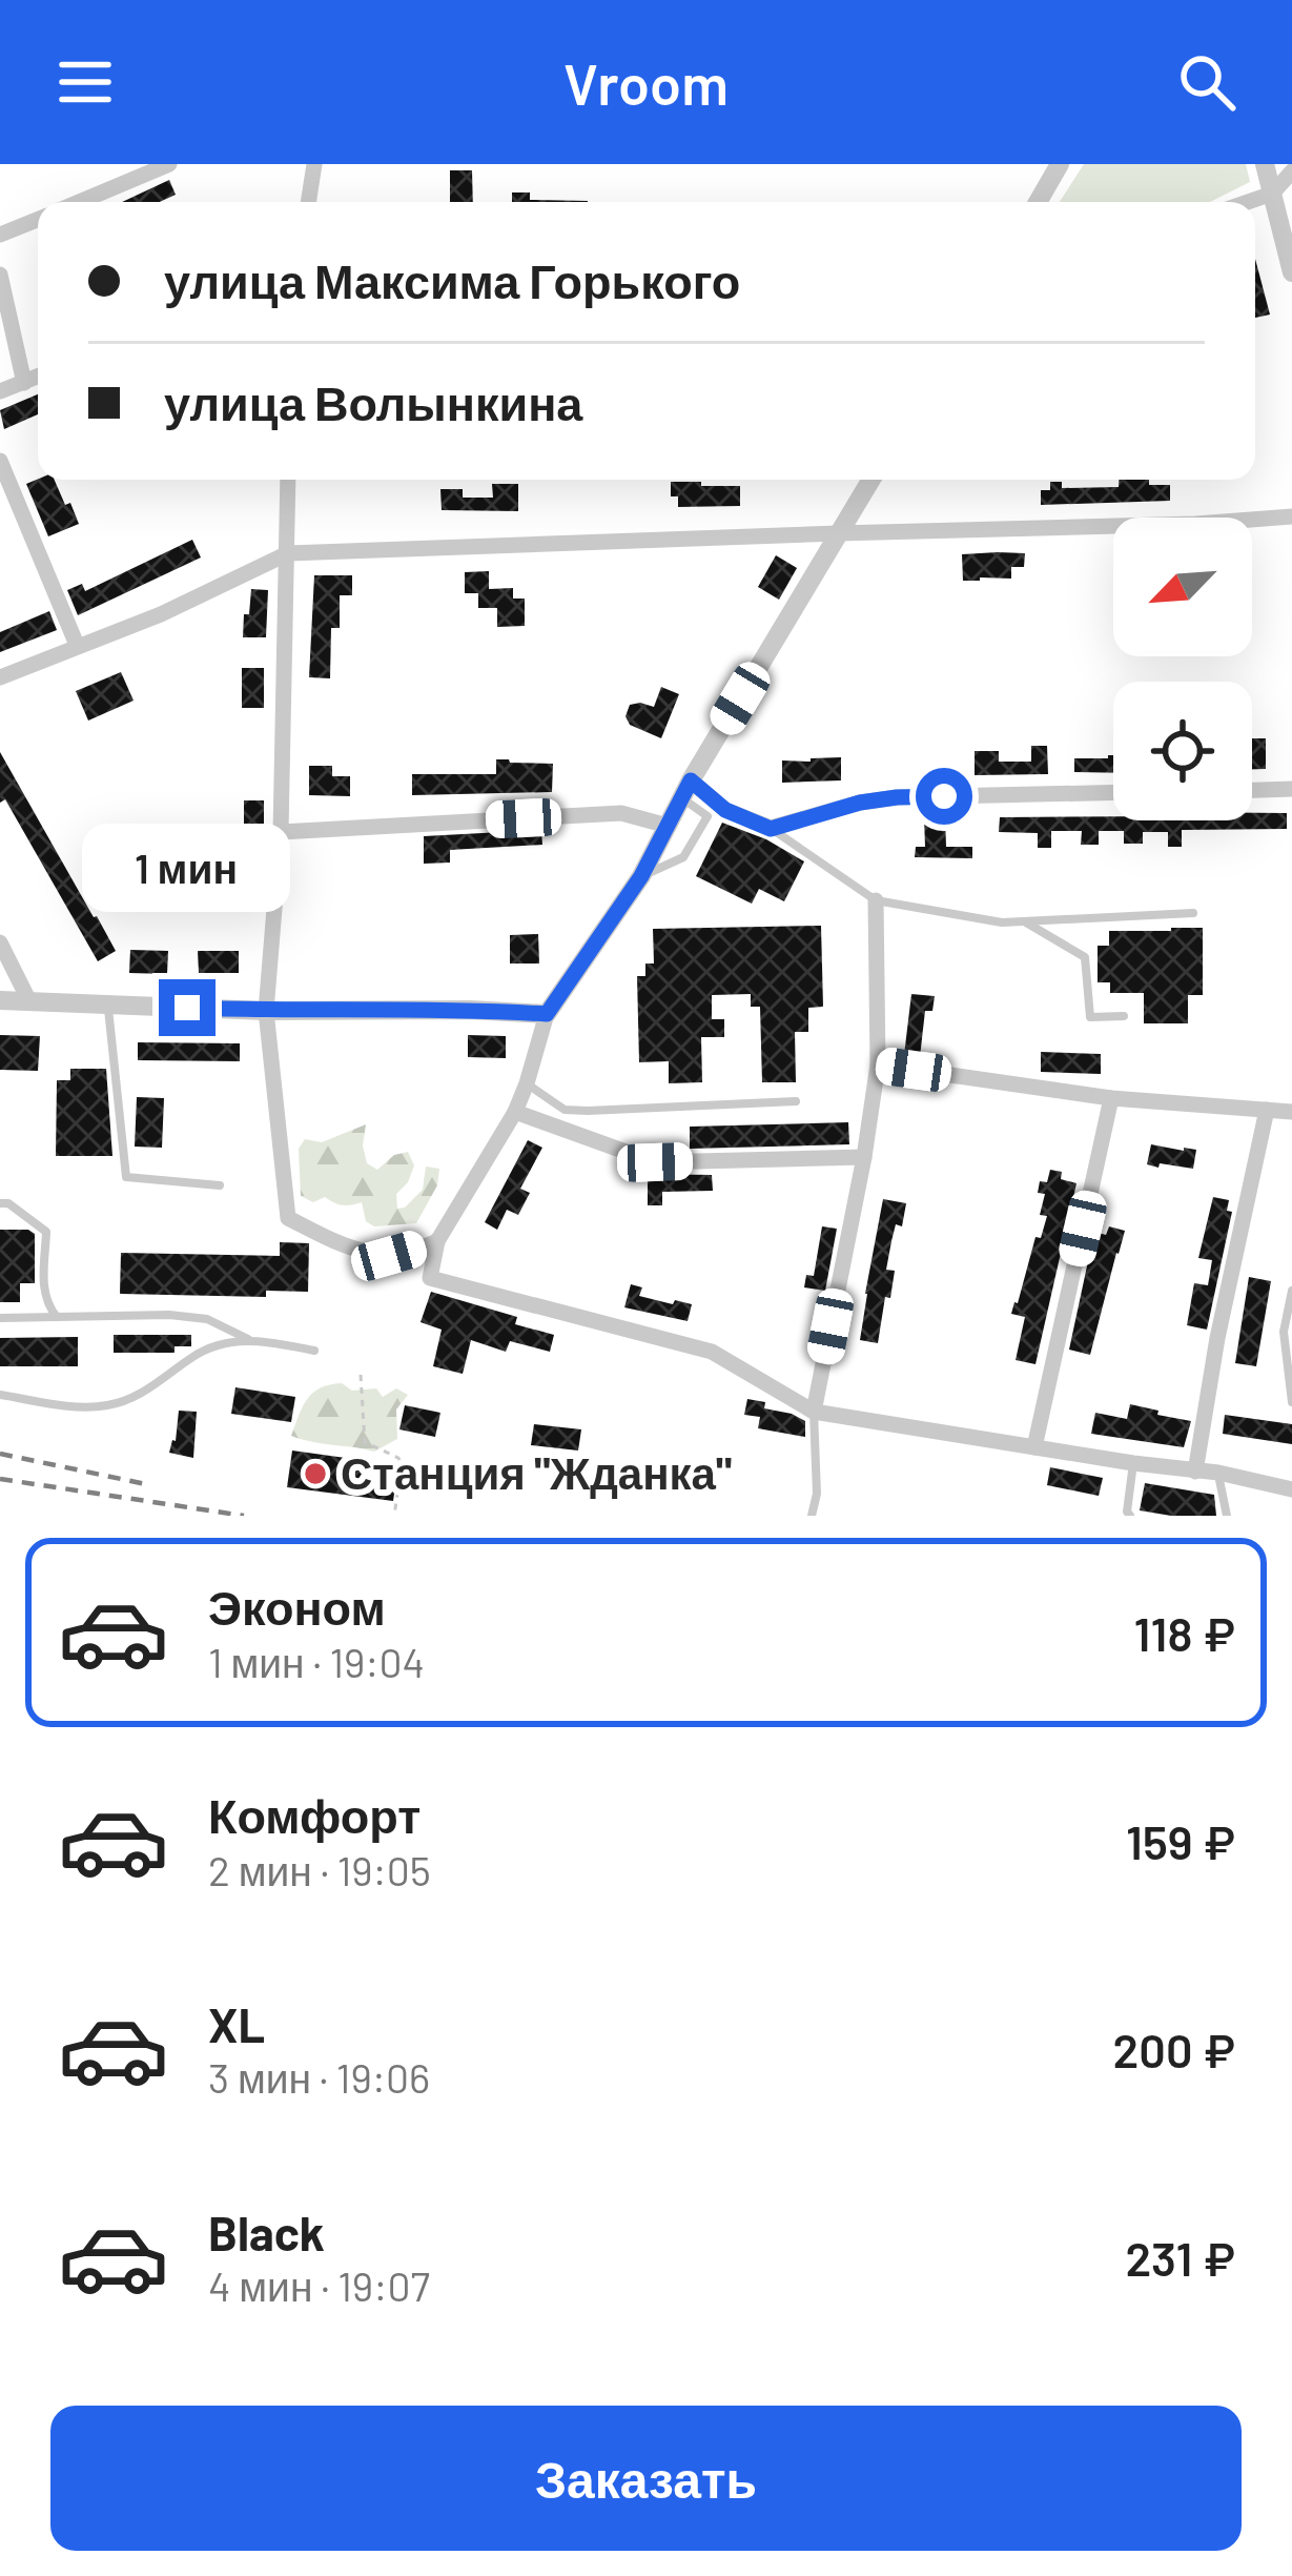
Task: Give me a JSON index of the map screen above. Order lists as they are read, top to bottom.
{
  "places": ["Станция \"Жданка\""],
  "north": "bottom left",
  "page": {
    "header": "Vroom",
    "banner": ["улица Максима Горького", "улица Волынкина"],
    "bubble": "1 мин",
    "list": [
      {
        "name": "Эконом",
        "note": "1 мин · 19:04",
        "value": "118 ₽"
      },
      {
        "name": "Комфорт",
        "note": "2 мин · 19:05",
        "value": "159 ₽"
      },
      {
        "name": "XL",
        "note": "3 мин · 19:06",
        "value": "200 ₽"
      },
      {
        "name": "Black",
        "note": "4 мин · 19:07",
        "value": "231 ₽"
      }
    ],
    "buttons": "Заказать"
  }
}
